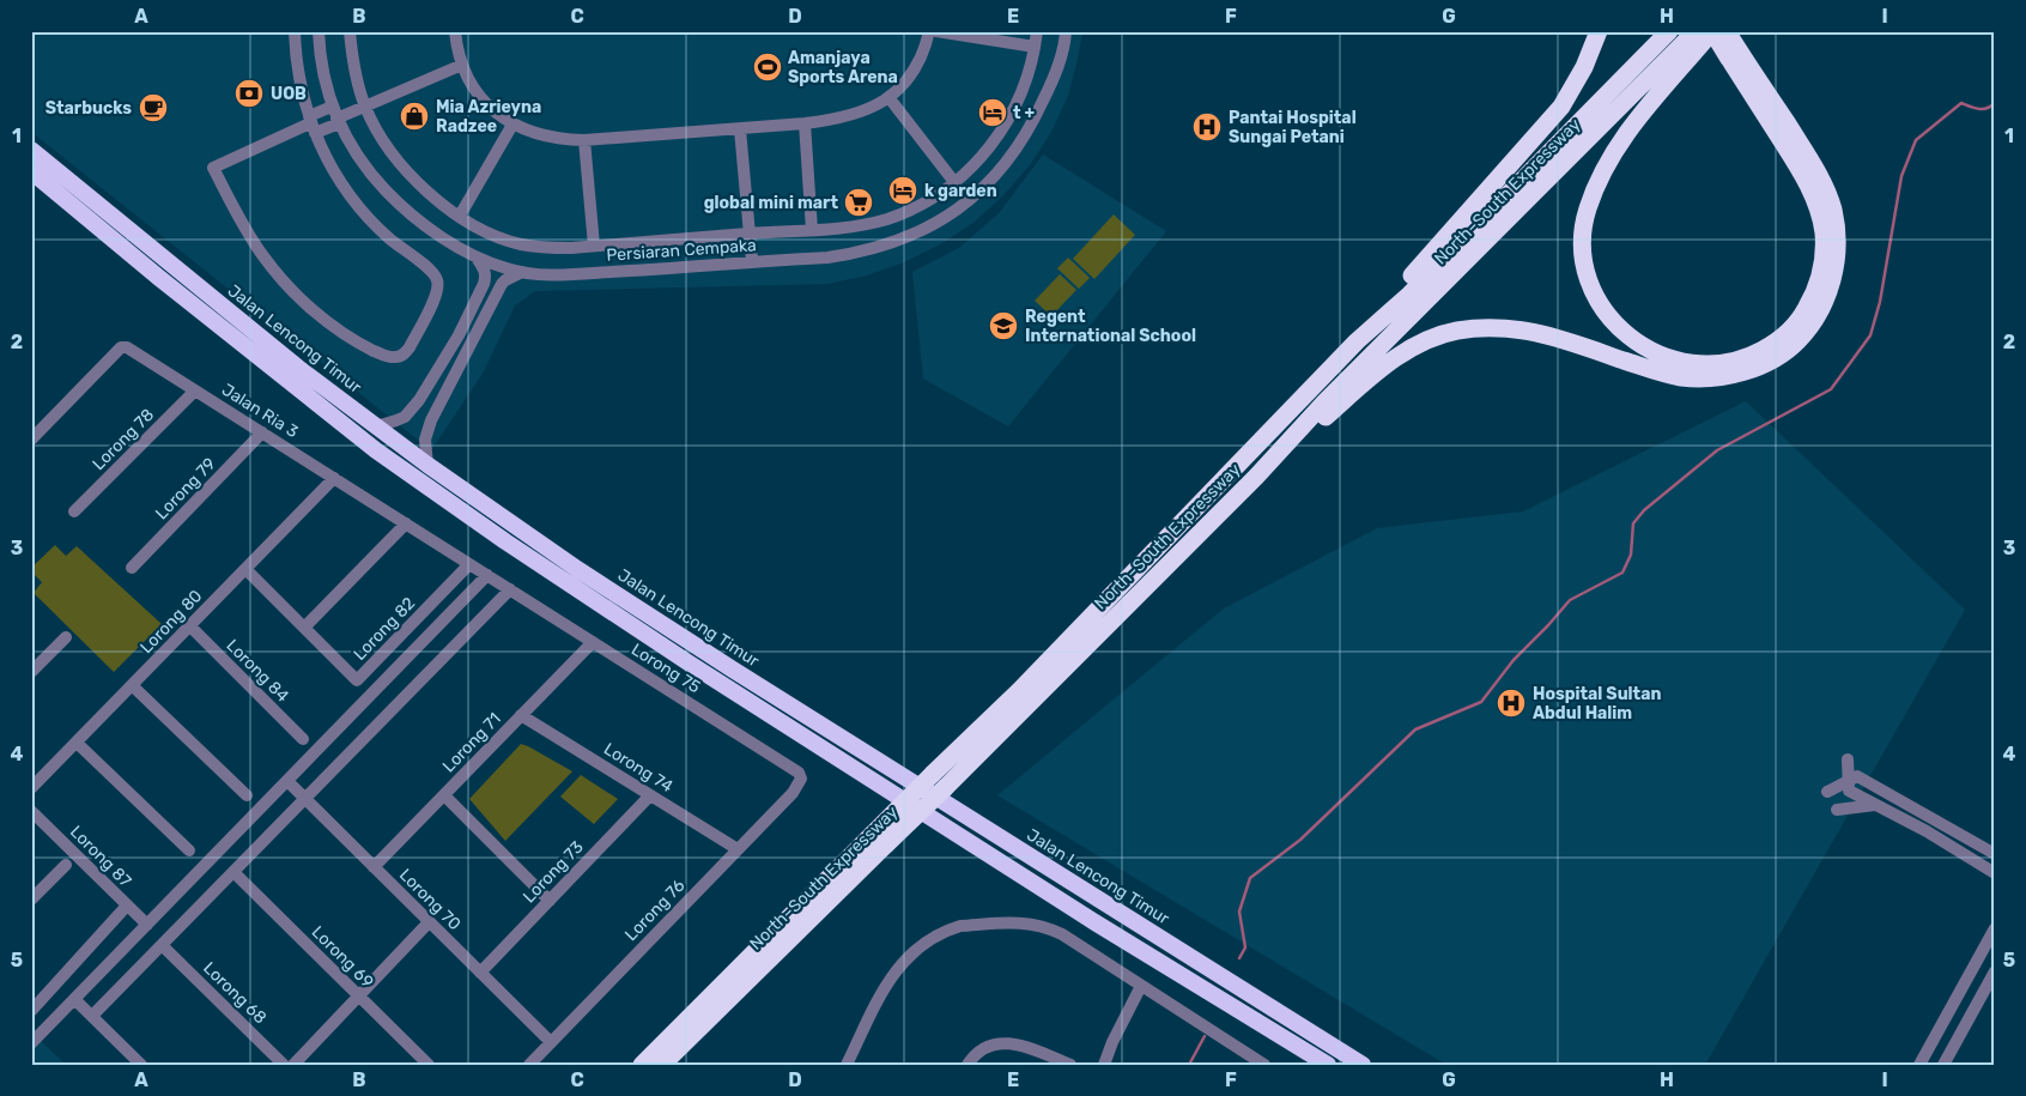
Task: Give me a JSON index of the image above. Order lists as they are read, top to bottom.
{
  "streets": {
    "highway": ["North–South Expressway", "Jalan Lencong Timur"],
    "street": [
      "Persiaran Cempaka",
      "Jalan Ria 3",
      "Lorong 78",
      "Lorong 79",
      "Lorong 80",
      "Lorong 82",
      "Lorong 75",
      "Lorong 84",
      "Lorong 71",
      "Lorong 74",
      "Lorong 87",
      "Lorong 73",
      "Lorong 70",
      "Lorong 76",
      "Lorong 69",
      "Lorong 68"
    ]
  },
  "crossings": [
    ["Jalan Ria 3", "Lorong 78"],
    ["Jalan Ria 3", "Lorong 79"],
    ["Jalan Ria 3", "Lorong 80"],
    ["Jalan Ria 3", "Lorong 82"],
    ["Jalan Ria 3", "Lorong 75"],
    ["Lorong 80", "Lorong 82"],
    ["Lorong 80", "Lorong 84"],
    ["Lorong 75", "Lorong 71"],
    ["Lorong 75", "Lorong 76"],
    ["Lorong 71", "Lorong 74"],
    ["Lorong 71", "Lorong 70"],
    ["Lorong 74", "Lorong 73"],
    ["Lorong 74", "Lorong 76"],
    ["Lorong 73", "Lorong 70"],
    ["Lorong 70", "Lorong 76"]
  ],
  "places": {
    "sports": ["Amanjaya Sports Arena"],
    "bank": ["UOB"],
    "cafe": ["Starbucks"],
    "hotel": ["t +", "k garden"],
    "shop": ["Mia Azrieyna Radzee"],
    "hospital": ["Pantai Hospital Sungai Petani", "Hospital Sultan Abdul Halim"],
    "supermarket": ["global mini mart"],
    "school or university": ["Regent International School"]
  },
  "grid": {
    "columns": [
      "A",
      "B",
      "C",
      "D",
      "E",
      "F",
      "G",
      "H",
      "I"
    ],
    "rows": [
      "1",
      "2",
      "3",
      "4",
      "5"
    ]
  }
}
